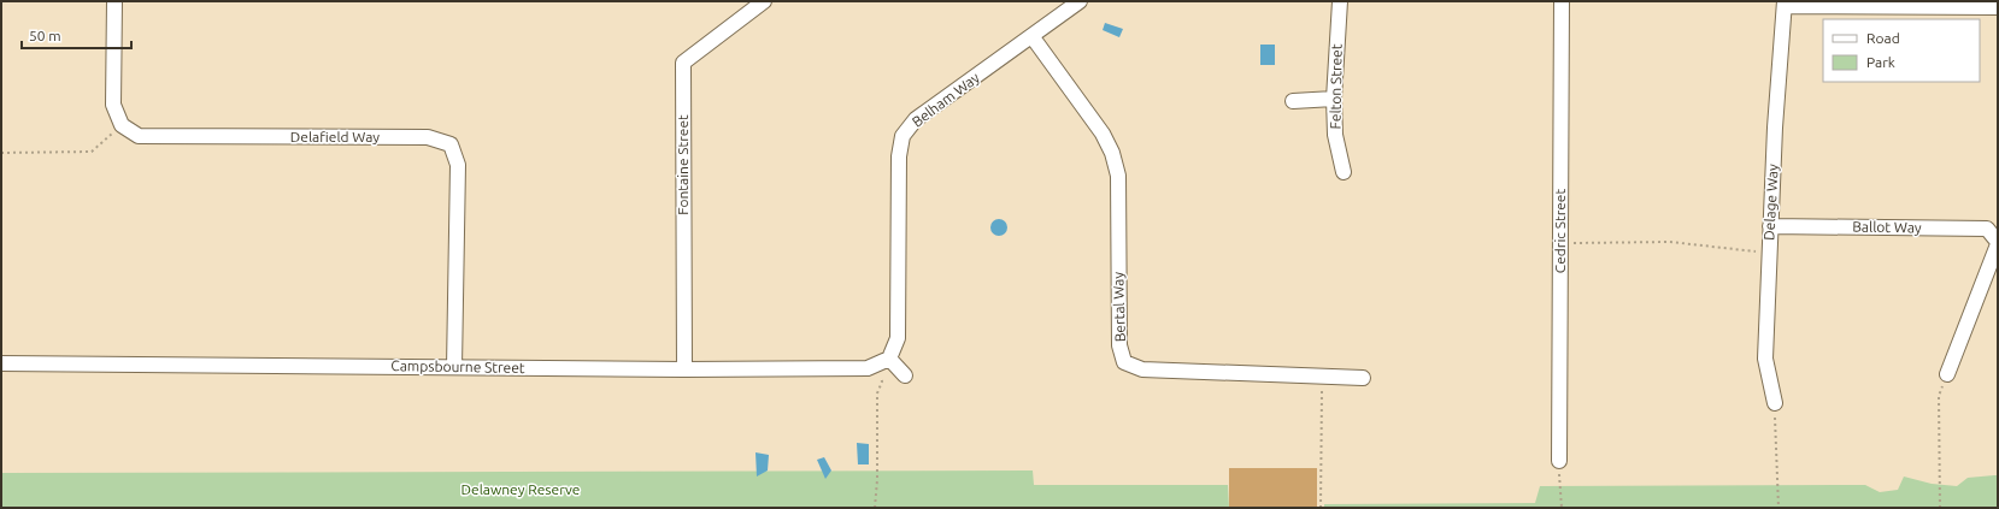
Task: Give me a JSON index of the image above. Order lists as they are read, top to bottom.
{
  "streets": {
    "street": [
      "Felton Street",
      "Belham Way",
      "Delafield Way",
      "Fontaine Street",
      "Delage Way",
      "Ballot Way",
      "Cedric Street",
      "Bertal Way",
      "Campsbourne Street"
    ]
  },
  "crossings": [
    ["Belham Way", "Bertal Way"],
    ["Belham Way", "Campsbourne Street"],
    ["Delafield Way", "Campsbourne Street"],
    ["Fontaine Street", "Campsbourne Street"],
    ["Delage Way", "Ballot Way"]
  ],
  "parks": ["Delawney Reserve"],
  "legend": ["Road", "Park"],
  "scale_bar": "50 m"
}
